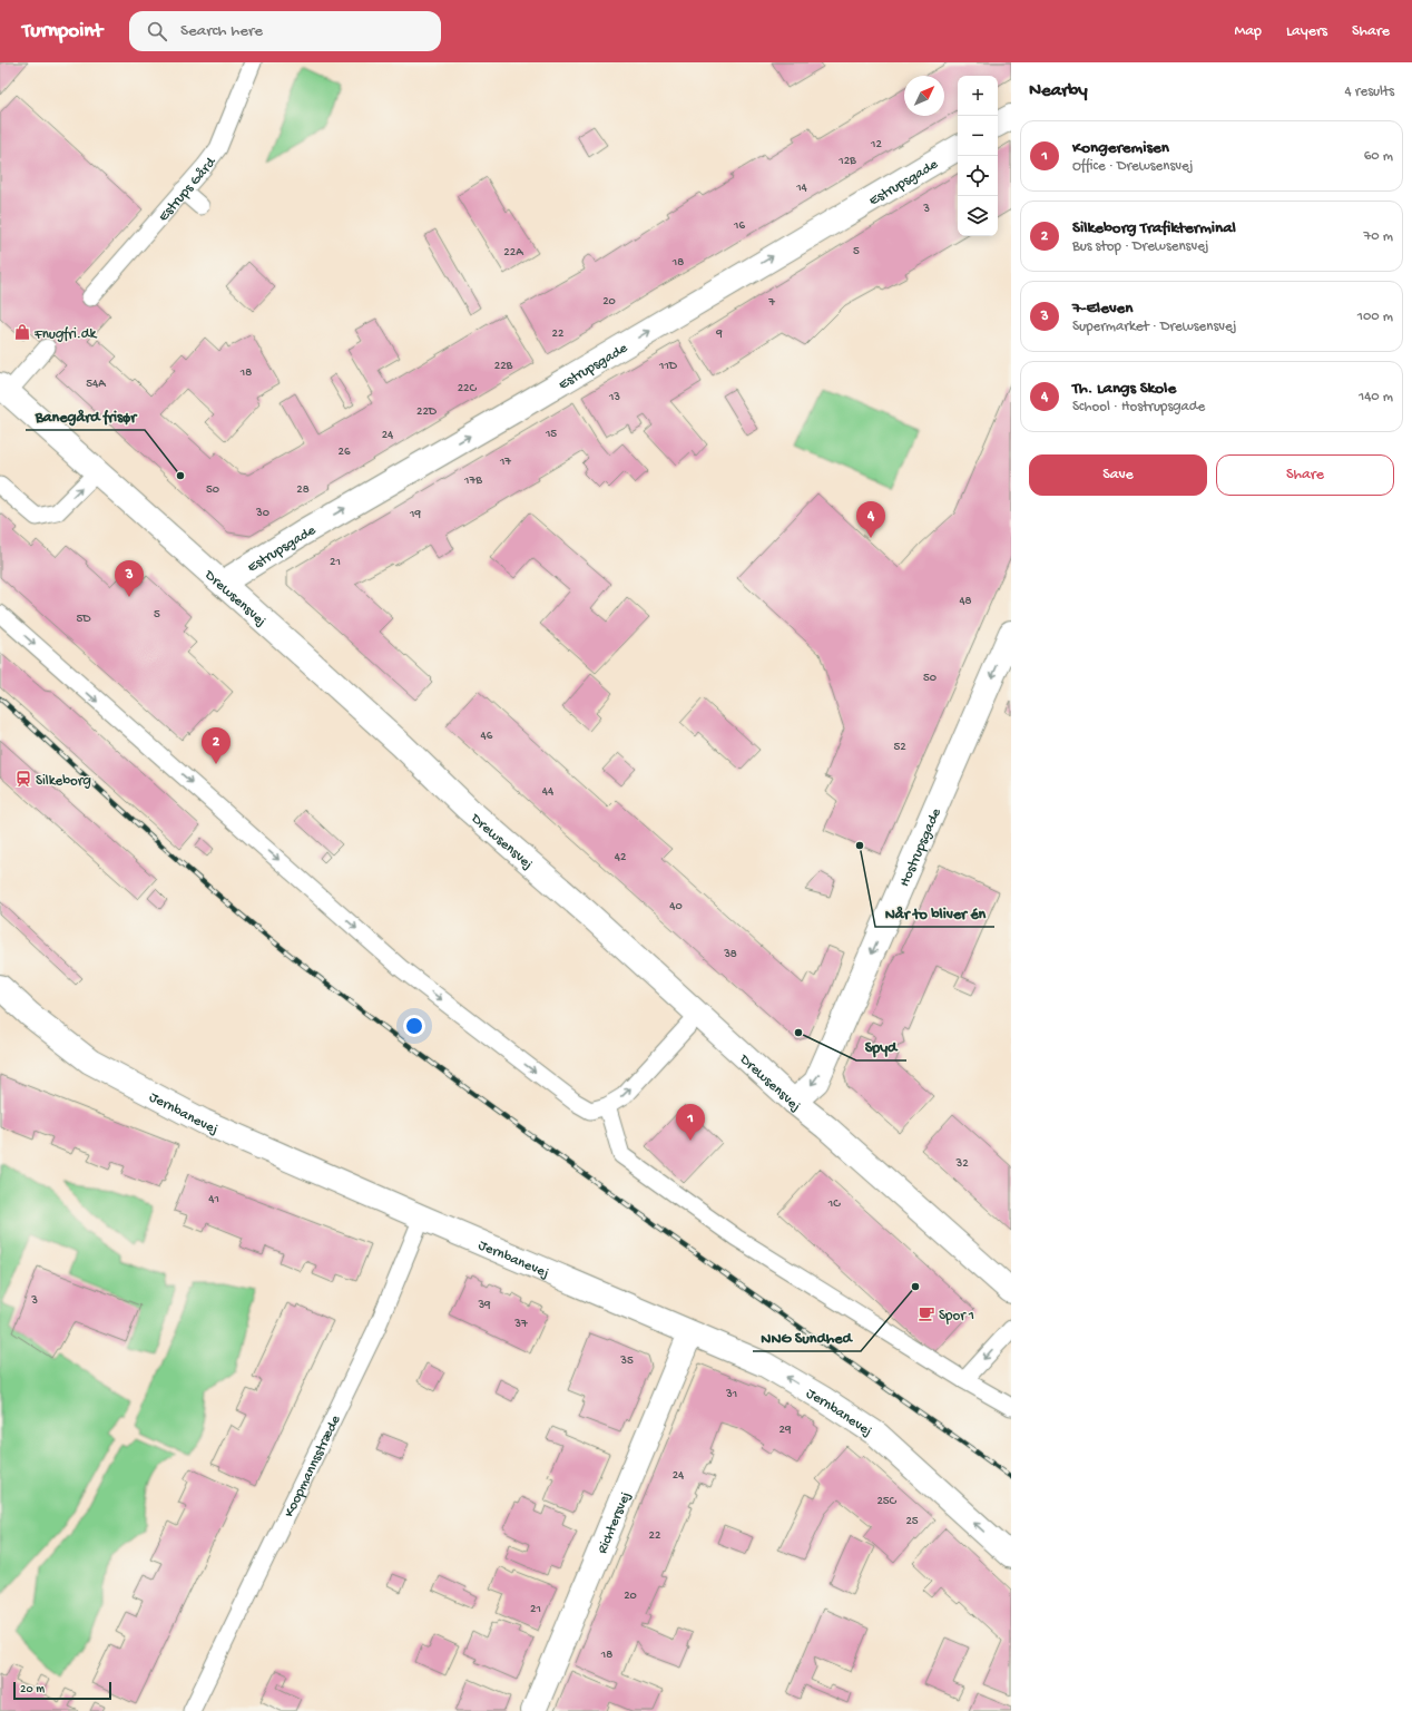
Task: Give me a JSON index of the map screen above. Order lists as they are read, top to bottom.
{
  "streets": {
    "street": [
      "Estrupsgade",
      "Drewsensvej",
      "Hostrupsgade",
      "Jernbanevej",
      "Richtersvej"
    ],
    "lane": ["Estrups Gård", "Koopmannsstræde"]
  },
  "crossings": [
    ["Estrupsgade", "Drewsensvej"],
    ["Drewsensvej", "Hostrupsgade"],
    ["Jernbanevej", "Koopmannsstræde"],
    ["Jernbanevej", "Richtersvej"]
  ],
  "one_way": ["Estrupsgade", "Hostrupsgade"],
  "places": {
    "shop": ["Fnugfri.dk"],
    "other": [
      "Banegård frisør",
      "Når to bliver én",
      "Spyd",
      "NNG Sundhed"
    ],
    "station": ["Silkeborg"],
    "cafe": ["Spor 1"]
  },
  "house_numbers": [
    "12",
    "12B",
    "14",
    "3",
    "16",
    "5",
    "22A",
    "18",
    "20",
    "7",
    "22",
    "9",
    "22B",
    "11D",
    "18",
    "54A",
    "22C",
    "13",
    "22D",
    "15",
    "24",
    "26",
    "17",
    "17B",
    "50",
    "28",
    "30",
    "19",
    "21",
    "48",
    "5",
    "5D",
    "50",
    "46",
    "52",
    "44",
    "42",
    "40",
    "38",
    "32",
    "41",
    "1C",
    "3",
    "39",
    "37",
    "35",
    "31",
    "29",
    "24",
    "25C",
    "25",
    "22",
    "20",
    "21",
    "18"
  ],
  "scale_bar": "20 m",
  "north": "top right",
  "page": {
    "header": "Turnpoint",
    "search": "Search here",
    "nav": ["Map", "Layers", "Share"],
    "heading": ["Nearby", "4 results"],
    "map_buttons": ["+", "−"],
    "list": [
      {
        "mark": "1",
        "name": "Kongeremisen",
        "note": "Office · Drewsensvej",
        "value": "60 m"
      },
      {
        "mark": "2",
        "name": "Silkeborg Trafikterminal",
        "note": "Bus stop · Drewsensvej",
        "value": "70 m"
      },
      {
        "mark": "3",
        "name": "7-Eleven",
        "note": "Supermarket · Drewsensvej",
        "value": "100 m"
      },
      {
        "mark": "4",
        "name": "Th. Langs Skole",
        "note": "School · Hostrupsgade",
        "value": "140 m"
      }
    ],
    "buttons": ["Save", "Share"],
    "pins": [
      "4",
      "3",
      "2",
      "1"
    ],
    "scale": "20 m"
  }
}
